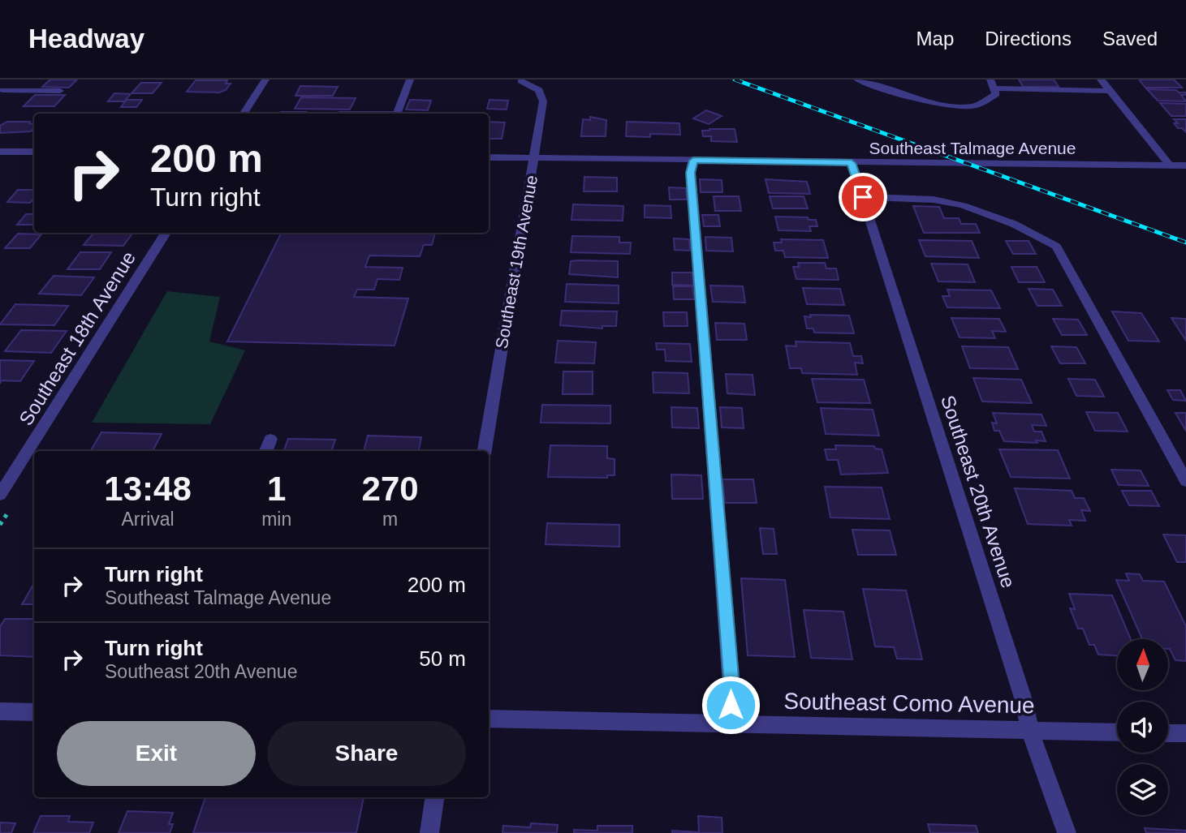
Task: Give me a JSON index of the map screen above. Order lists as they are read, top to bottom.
{
  "streets": {
    "street": [
      "Southeast Talmage Avenue",
      "Southeast 19th Avenue",
      "Southeast 18th Avenue",
      "Southeast 20th Avenue",
      "Southeast Como Avenue"
    ]
  },
  "crossings": [
    ["Southeast Talmage Avenue", "Southeast 19th Avenue"],
    ["Southeast Talmage Avenue", "Southeast 20th Avenue"],
    ["Southeast 20th Avenue", "Southeast Como Avenue"]
  ],
  "north": "top",
  "page": {
    "header": "Headway",
    "nav": ["Map", "Directions", "Saved"],
    "turn": ["200 m", "Turn right"],
    "eta": [
      "13:48",
      "Arrival",
      "1",
      "min",
      "270",
      "m"
    ],
    "list": [
      {
        "name": "Turn right",
        "note": "Southeast Talmage Avenue",
        "value": "200 m"
      },
      {
        "name": "Turn right",
        "note": "Southeast 20th Avenue",
        "value": "50 m"
      }
    ],
    "buttons": ["Exit", "Share"]
  }
}
